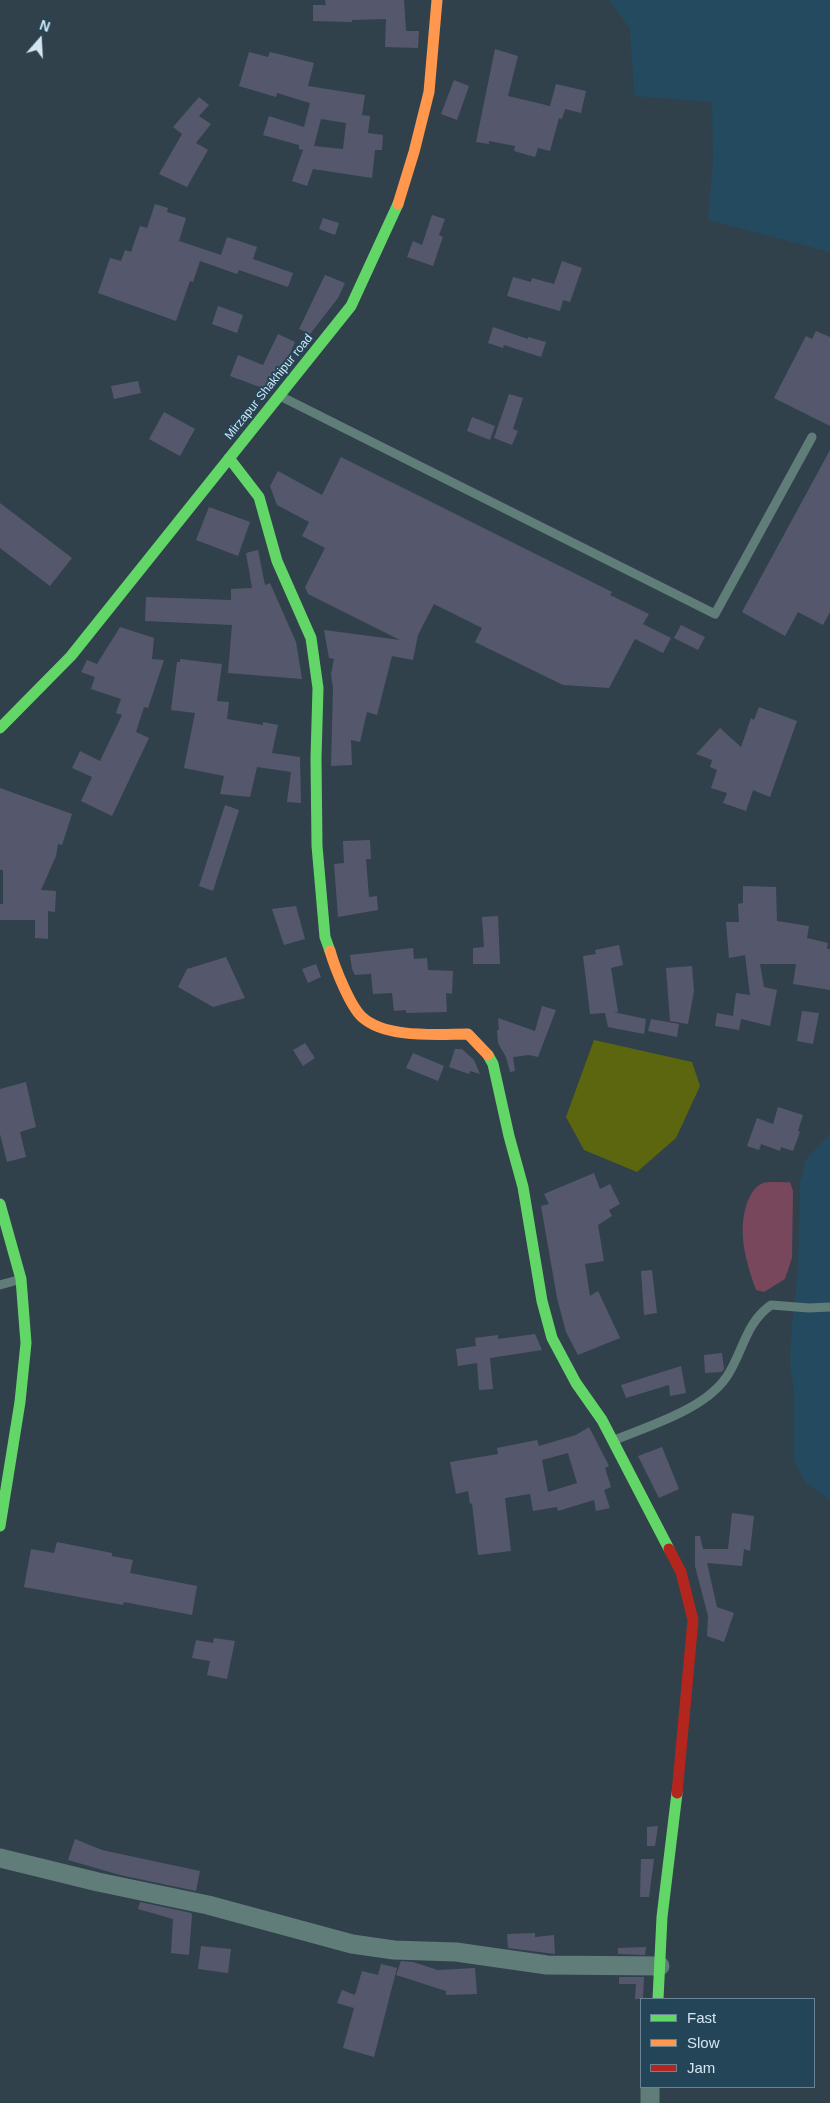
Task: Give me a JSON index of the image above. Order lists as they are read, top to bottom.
{
  "streets": {
    "street": ["Mirzapur Shakhipur road"]
  },
  "legend": ["Fast", "Slow", "Jam"],
  "north": "top"
}
